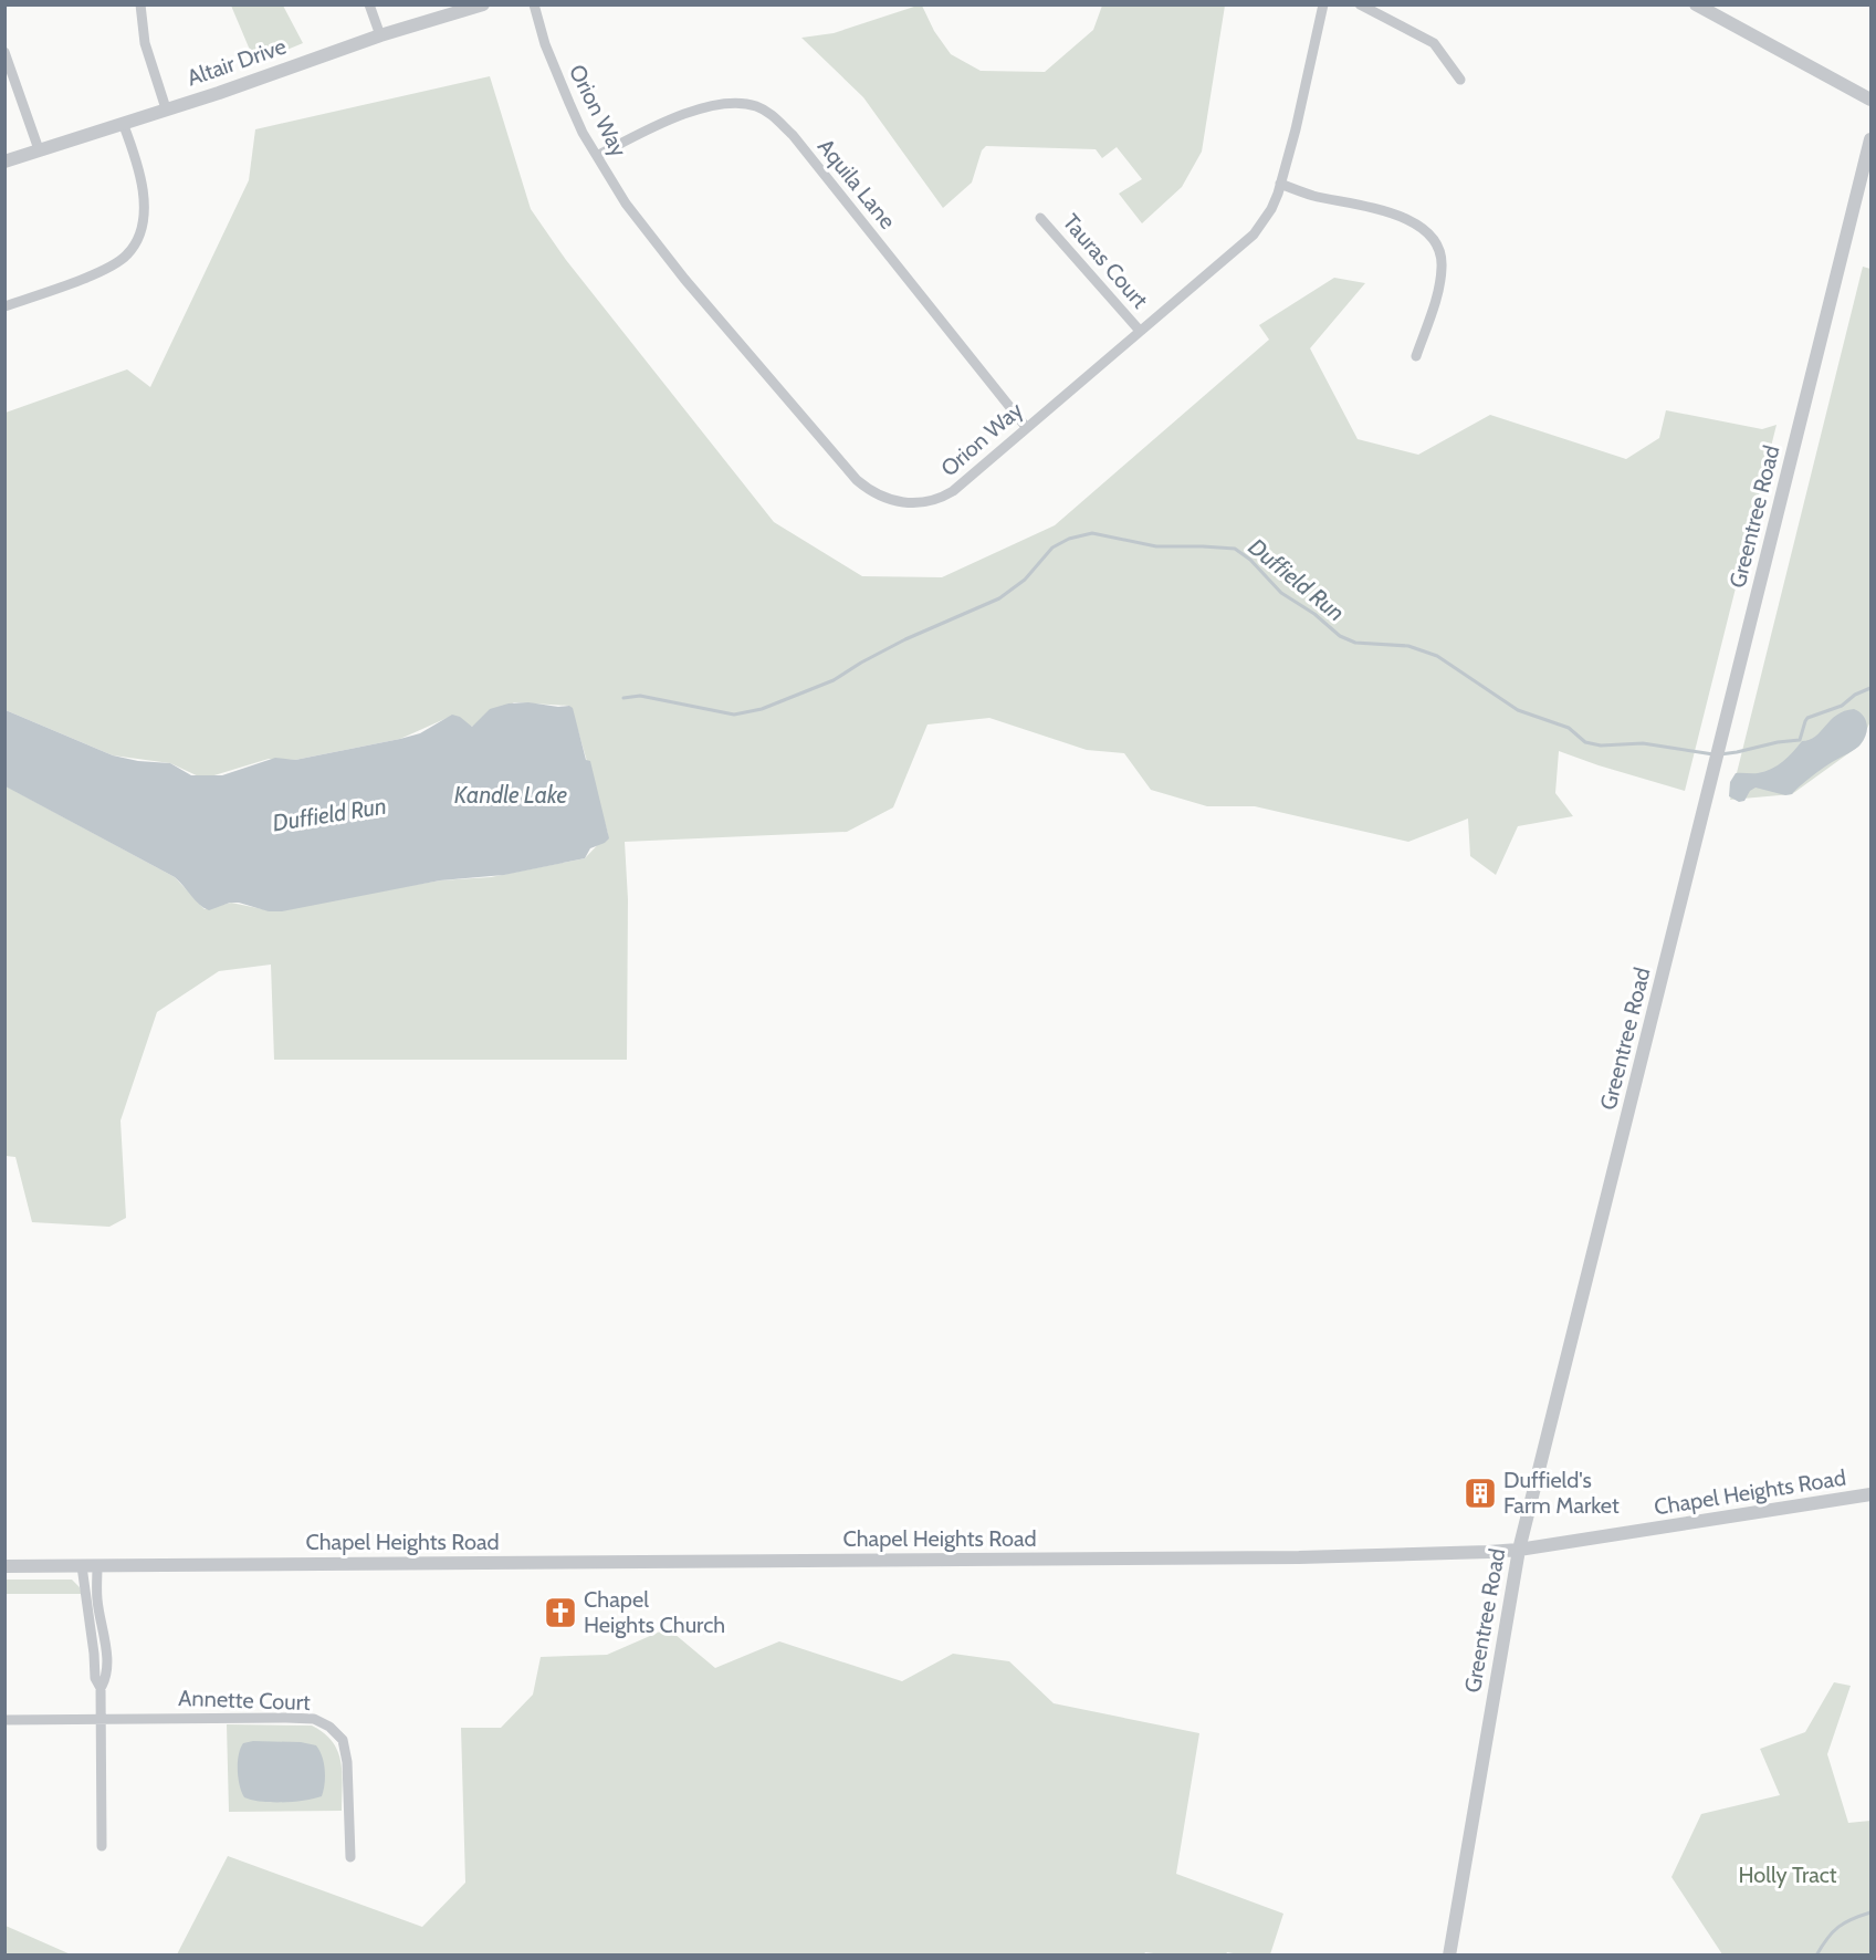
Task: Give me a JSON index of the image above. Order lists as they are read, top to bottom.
{
  "streets": {
    "street": [
      "Altair Drive",
      "Orion Way",
      "Aquila Lane",
      "Tauras Court",
      "Greentree Road",
      "Chapel Heights Road",
      "Annette Court"
    ]
  },
  "crossings": [
    ["Orion Way", "Aquila Lane"],
    ["Orion Way", "Tauras Court"],
    ["Greentree Road", "Chapel Heights Road"]
  ],
  "water": ["Duffield Run", "Kandle Lake"],
  "parks": ["Holly Tract"],
  "places": {
    "building": ["Duffield's Farm Market"],
    "church": ["Chapel Heights Church"]
  }
}
